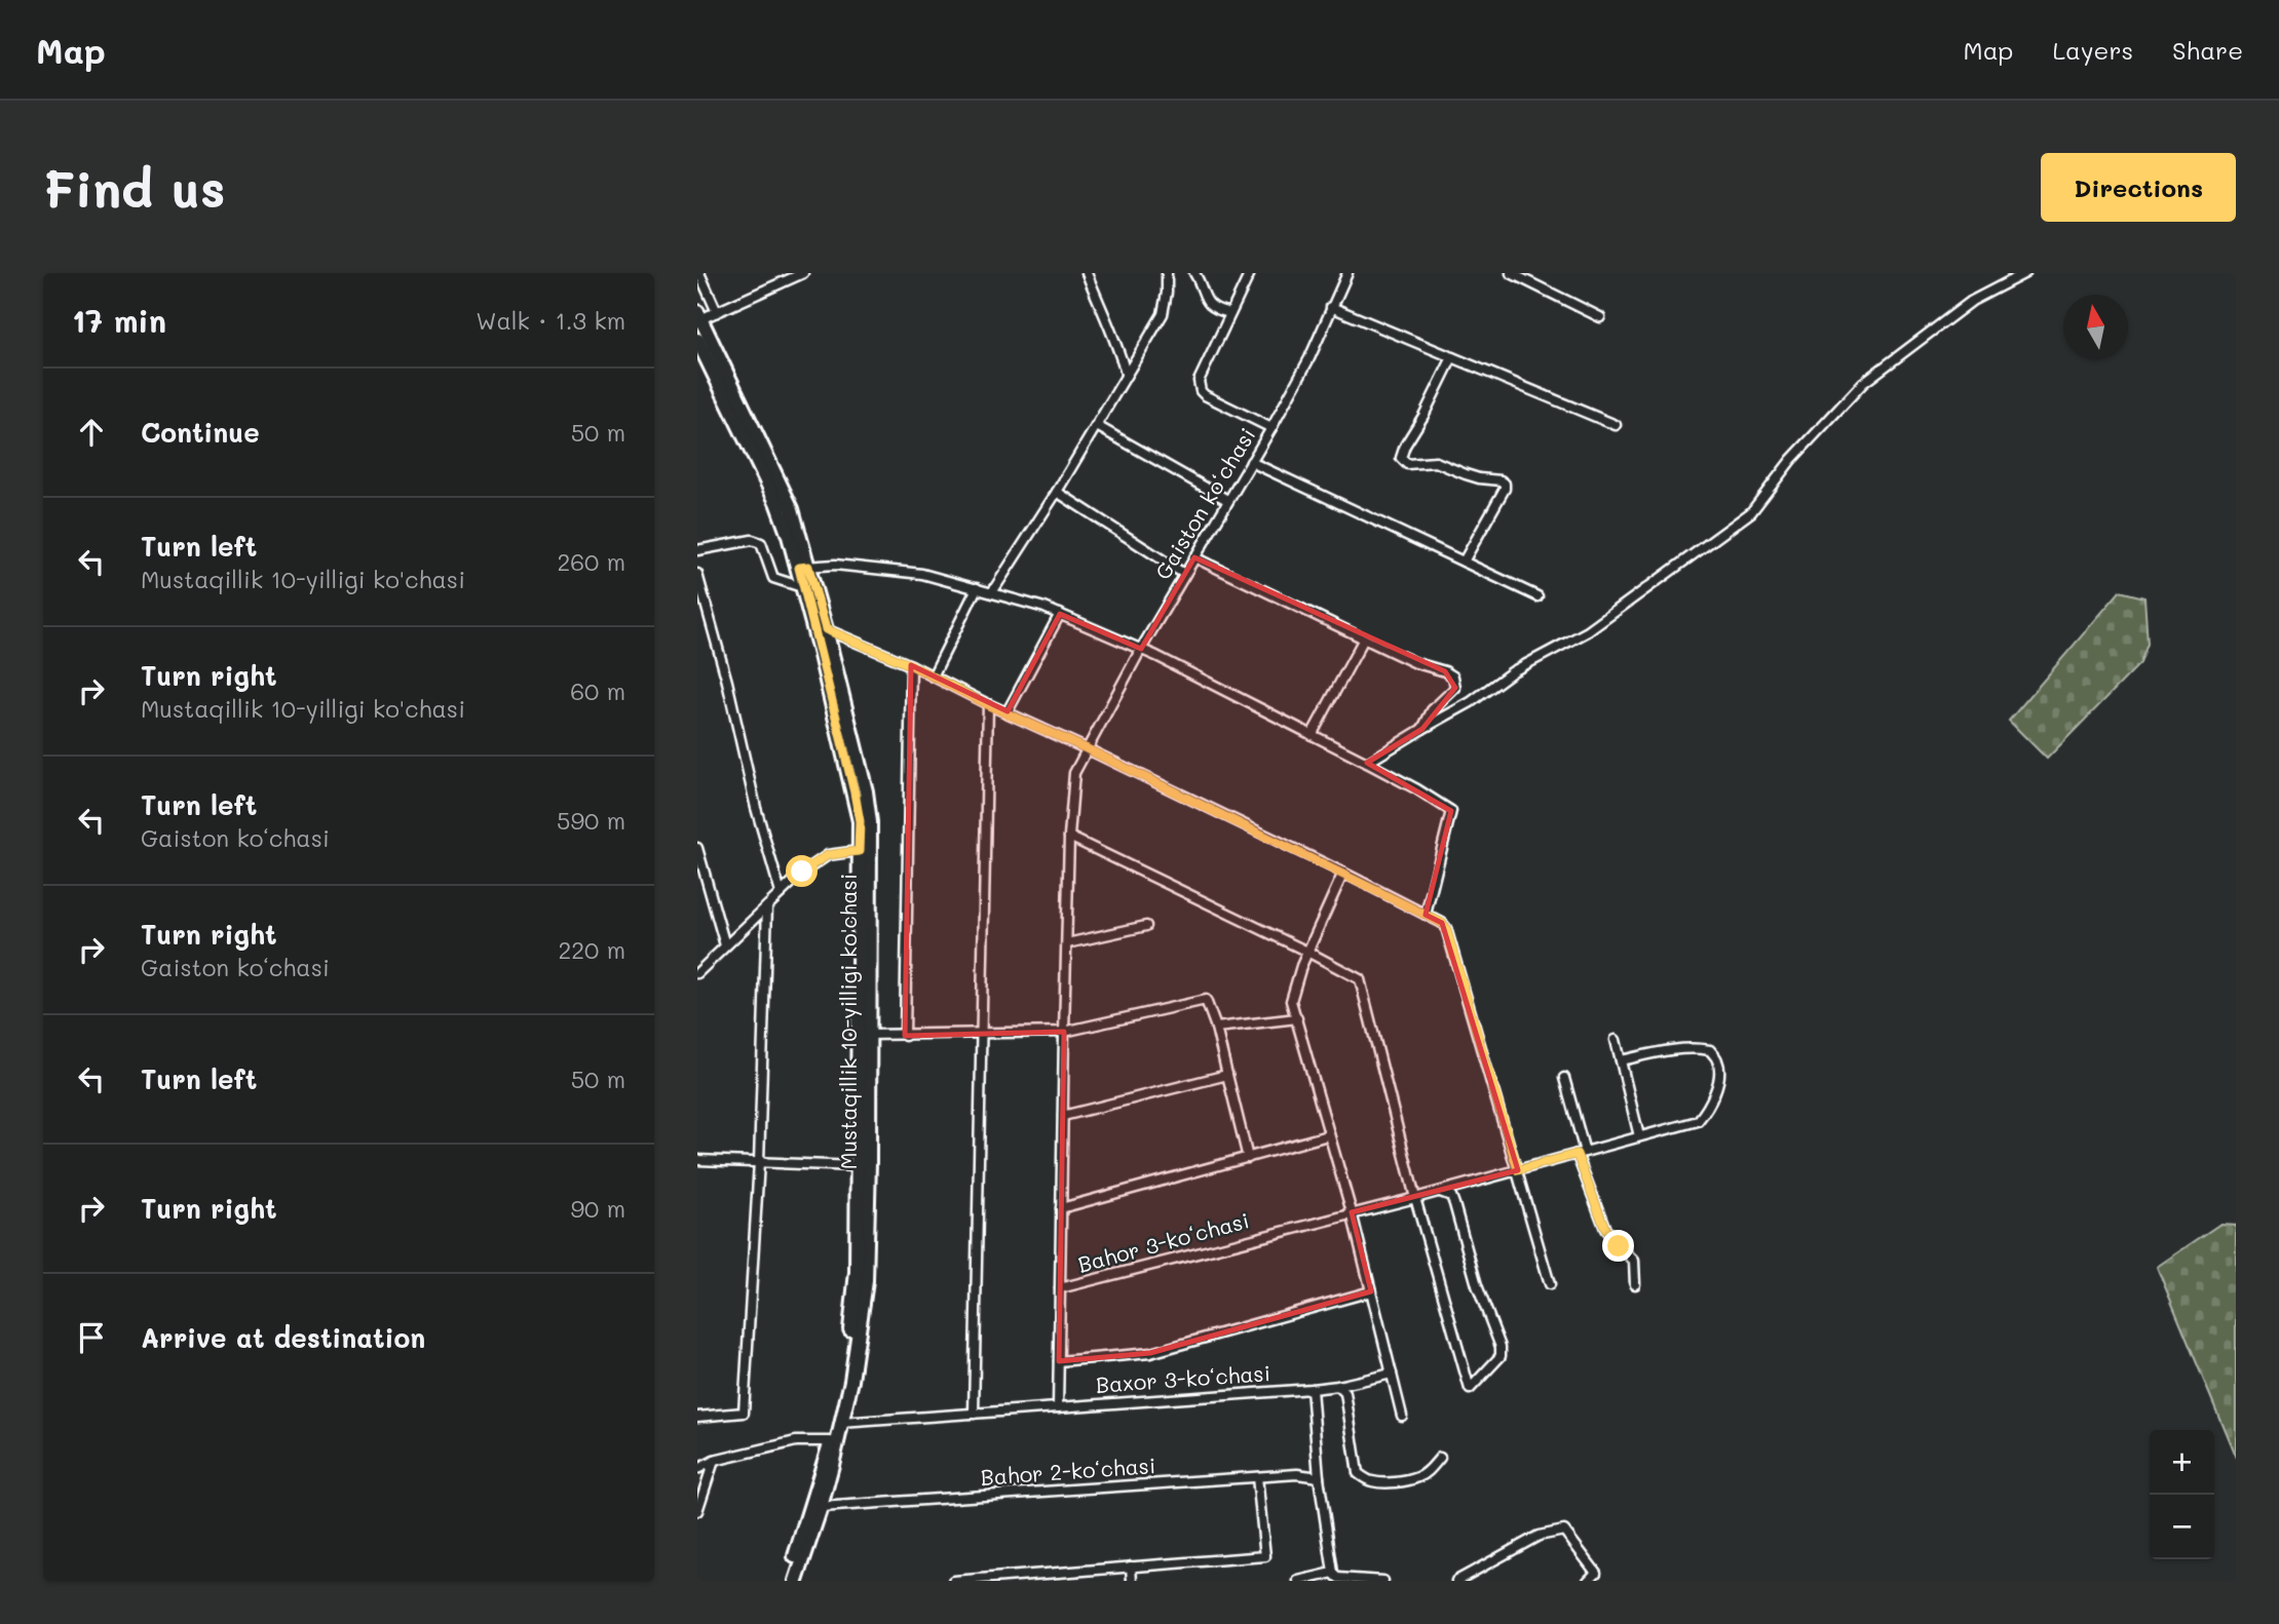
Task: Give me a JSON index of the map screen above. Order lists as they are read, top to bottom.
{
  "streets": {
    "main road": ["Mustaqillik 10-yilligi ko'chasi"],
    "street": [
      "Gaiston koʻchasi",
      "Bahor 3-koʻchasi",
      "Baxor 3-koʻchasi",
      "Bahor 2-koʻchasi"
    ]
  },
  "crossings": [
    ["Gaiston koʻchasi", "Bahor 3-koʻchasi"],
    ["Mustaqillik 10-yilligi ko'chasi", "Bahor 2-koʻchasi"],
    ["Bahor 3-koʻchasi", "Baxor 3-koʻchasi"]
  ],
  "north": "top",
  "page": {
    "header": "Map",
    "nav": ["Map", "Layers", "Share"],
    "buttons": "Directions",
    "title": "Find us",
    "heading": ["17 min", "Walk · 1.3 km"],
    "list": [
      ["Continue", "50 m"],
      ["Turn left", "Mustaqillik 10-yilligi ko'chasi", "260 m"],
      ["Turn right", "Mustaqillik 10-yilligi ko'chasi", "60 m"],
      ["Turn left", "Gaiston koʻchasi", "590 m"],
      ["Turn right", "Gaiston koʻchasi", "220 m"],
      ["Turn left", "50 m"],
      ["Turn right", "90 m"],
      "Arrive at destination"
    ],
    "map_buttons": ["+", "−"]
  }
}
